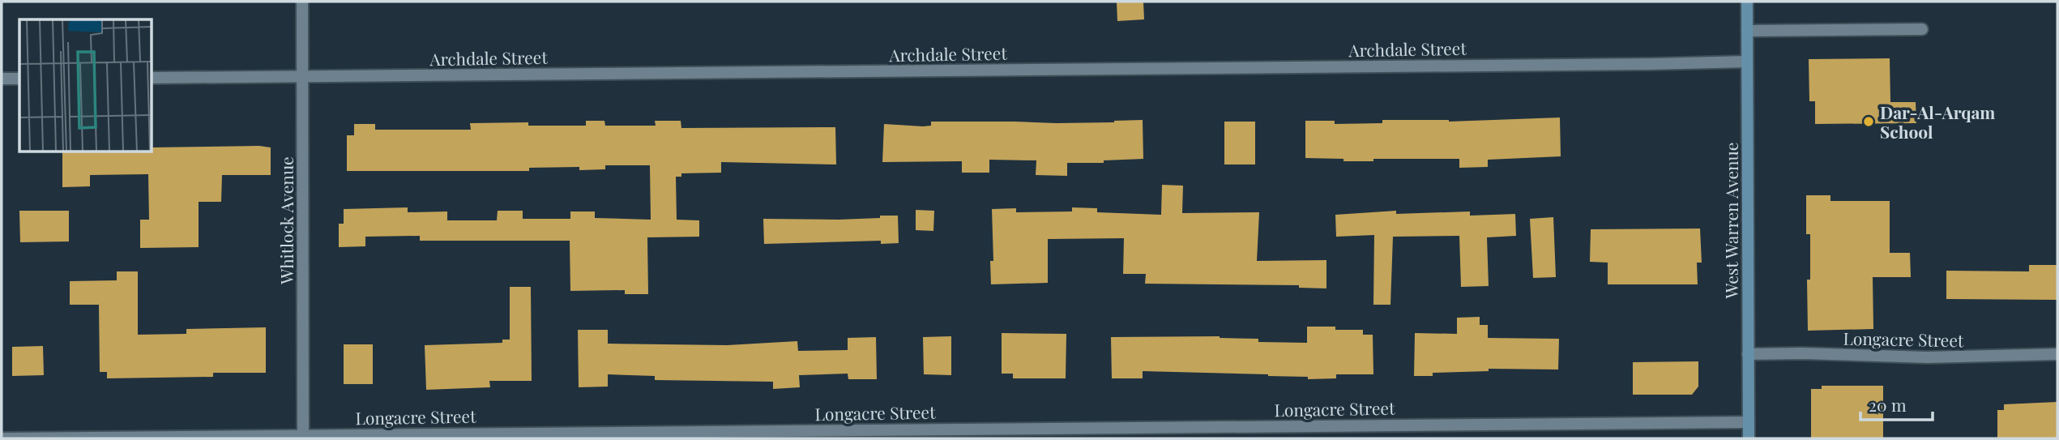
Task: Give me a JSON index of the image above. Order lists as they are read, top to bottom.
{
  "streets": {
    "main road": ["West Warren Avenue"],
    "street": ["Archdale Street", "Whitlock Avenue", "Longacre Street"]
  },
  "crossings": [
    ["Archdale Street", "Whitlock Avenue"],
    ["Archdale Street", "West Warren Avenue"],
    ["Whitlock Avenue", "Longacre Street"],
    ["West Warren Avenue", "Longacre Street"]
  ],
  "places": ["Dar-Al-Arqam School"],
  "scale_bar": "20 m"
}
